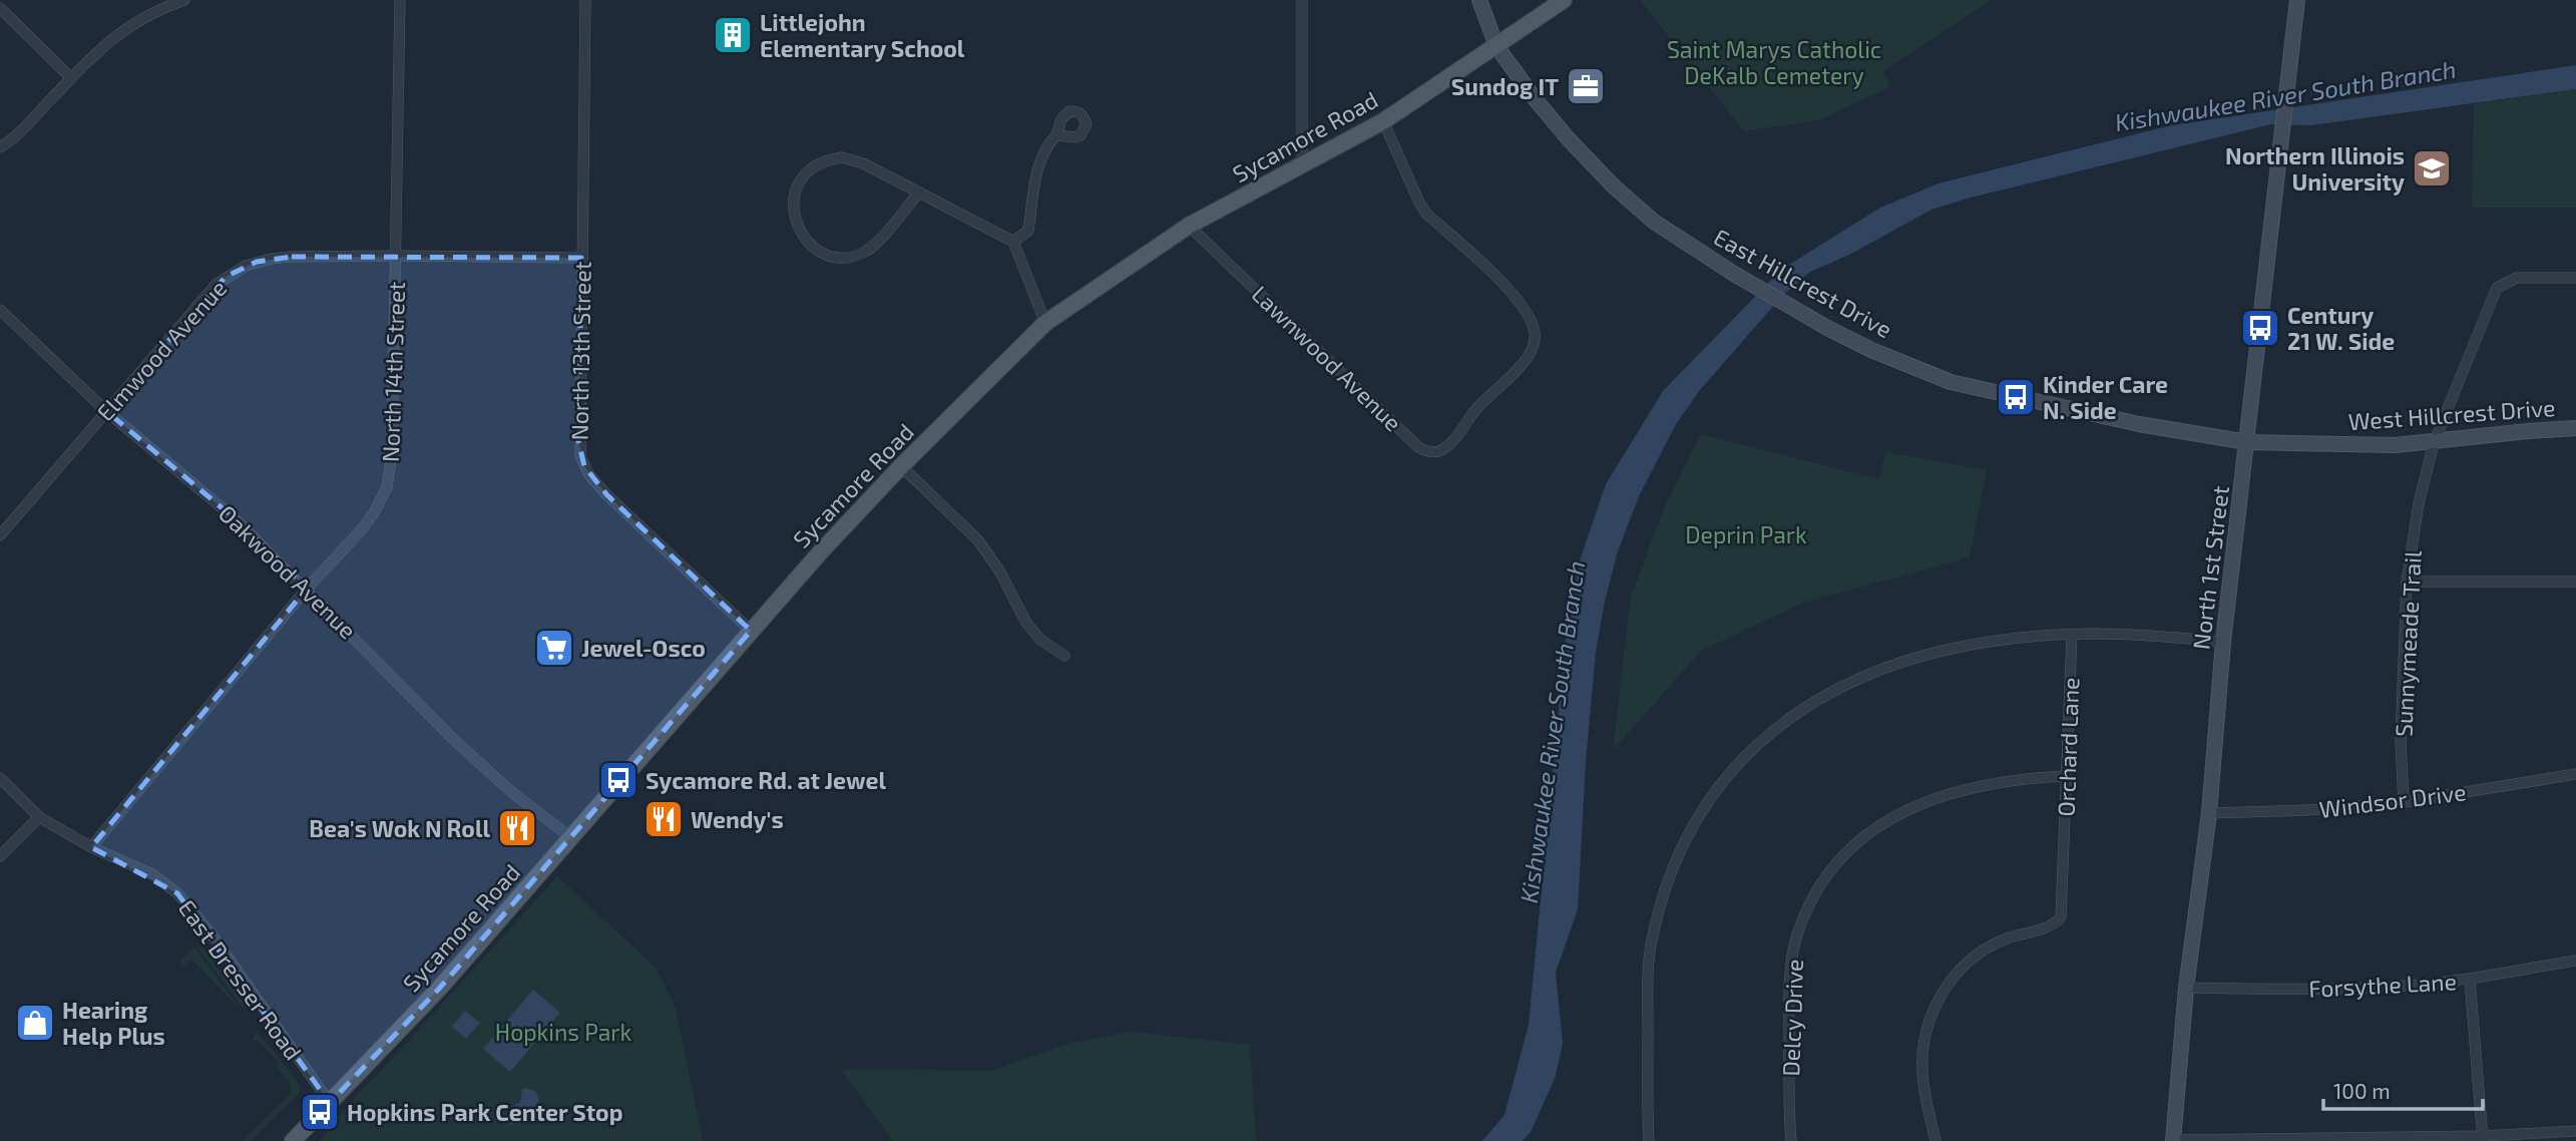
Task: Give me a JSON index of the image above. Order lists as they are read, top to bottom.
{
  "streets": {
    "main road": ["Sycamore Road"],
    "street": [
      "East Hillcrest Drive",
      "Elmwood Avenue",
      "North 13th Street",
      "Lawnwood Avenue",
      "North 14th Street",
      "West Hillcrest Drive",
      "North 1st Street",
      "Oakwood Avenue",
      "Sunnymeade Trail",
      "Orchard Lane",
      "Windsor Drive",
      "East Dresser Road",
      "Forsythe Lane",
      "Delcy Drive"
    ]
  },
  "crossings": [
    ["Sycamore Road", "East Hillcrest Drive"],
    ["Sycamore Road", "North 13th Street"],
    ["Sycamore Road", "Lawnwood Avenue"],
    ["Sycamore Road", "Oakwood Avenue"],
    ["Sycamore Road", "East Dresser Road"],
    ["East Hillcrest Drive", "West Hillcrest Drive"],
    ["East Hillcrest Drive", "North 1st Street"],
    ["Elmwood Avenue", "North 13th Street"],
    ["Elmwood Avenue", "North 14th Street"],
    ["Elmwood Avenue", "Oakwood Avenue"],
    ["North 14th Street", "Oakwood Avenue"],
    ["North 14th Street", "East Dresser Road"],
    ["West Hillcrest Drive", "North 1st Street"],
    ["West Hillcrest Drive", "Sunnymeade Trail"],
    ["North 1st Street", "Windsor Drive"],
    ["North 1st Street", "Forsythe Lane"],
    ["Sunnymeade Trail", "Windsor Drive"],
    ["Orchard Lane", "Delcy Drive"]
  ],
  "water": ["Kishwaukee River South Branch"],
  "parks": ["Saint Marys Catholic DeKalb Cemetery", "Deprin Park", "Hopkins Park"],
  "places": {
    "building": ["Littlejohn Elementary School"],
    "office": ["Sundog IT"],
    "school or university": ["Northern Illinois University"],
    "bus stop": [
      "Century 21 W. Side",
      "Kinder Care N. Side",
      "Sycamore Rd. at Jewel",
      "Hopkins Park Center Stop"
    ],
    "supermarket": ["Jewel-Osco"],
    "restaurant": ["Wendy's", "Bea's Wok N Roll"],
    "shop": ["Hearing Help Plus"]
  },
  "scale_bar": "100 m"
}
